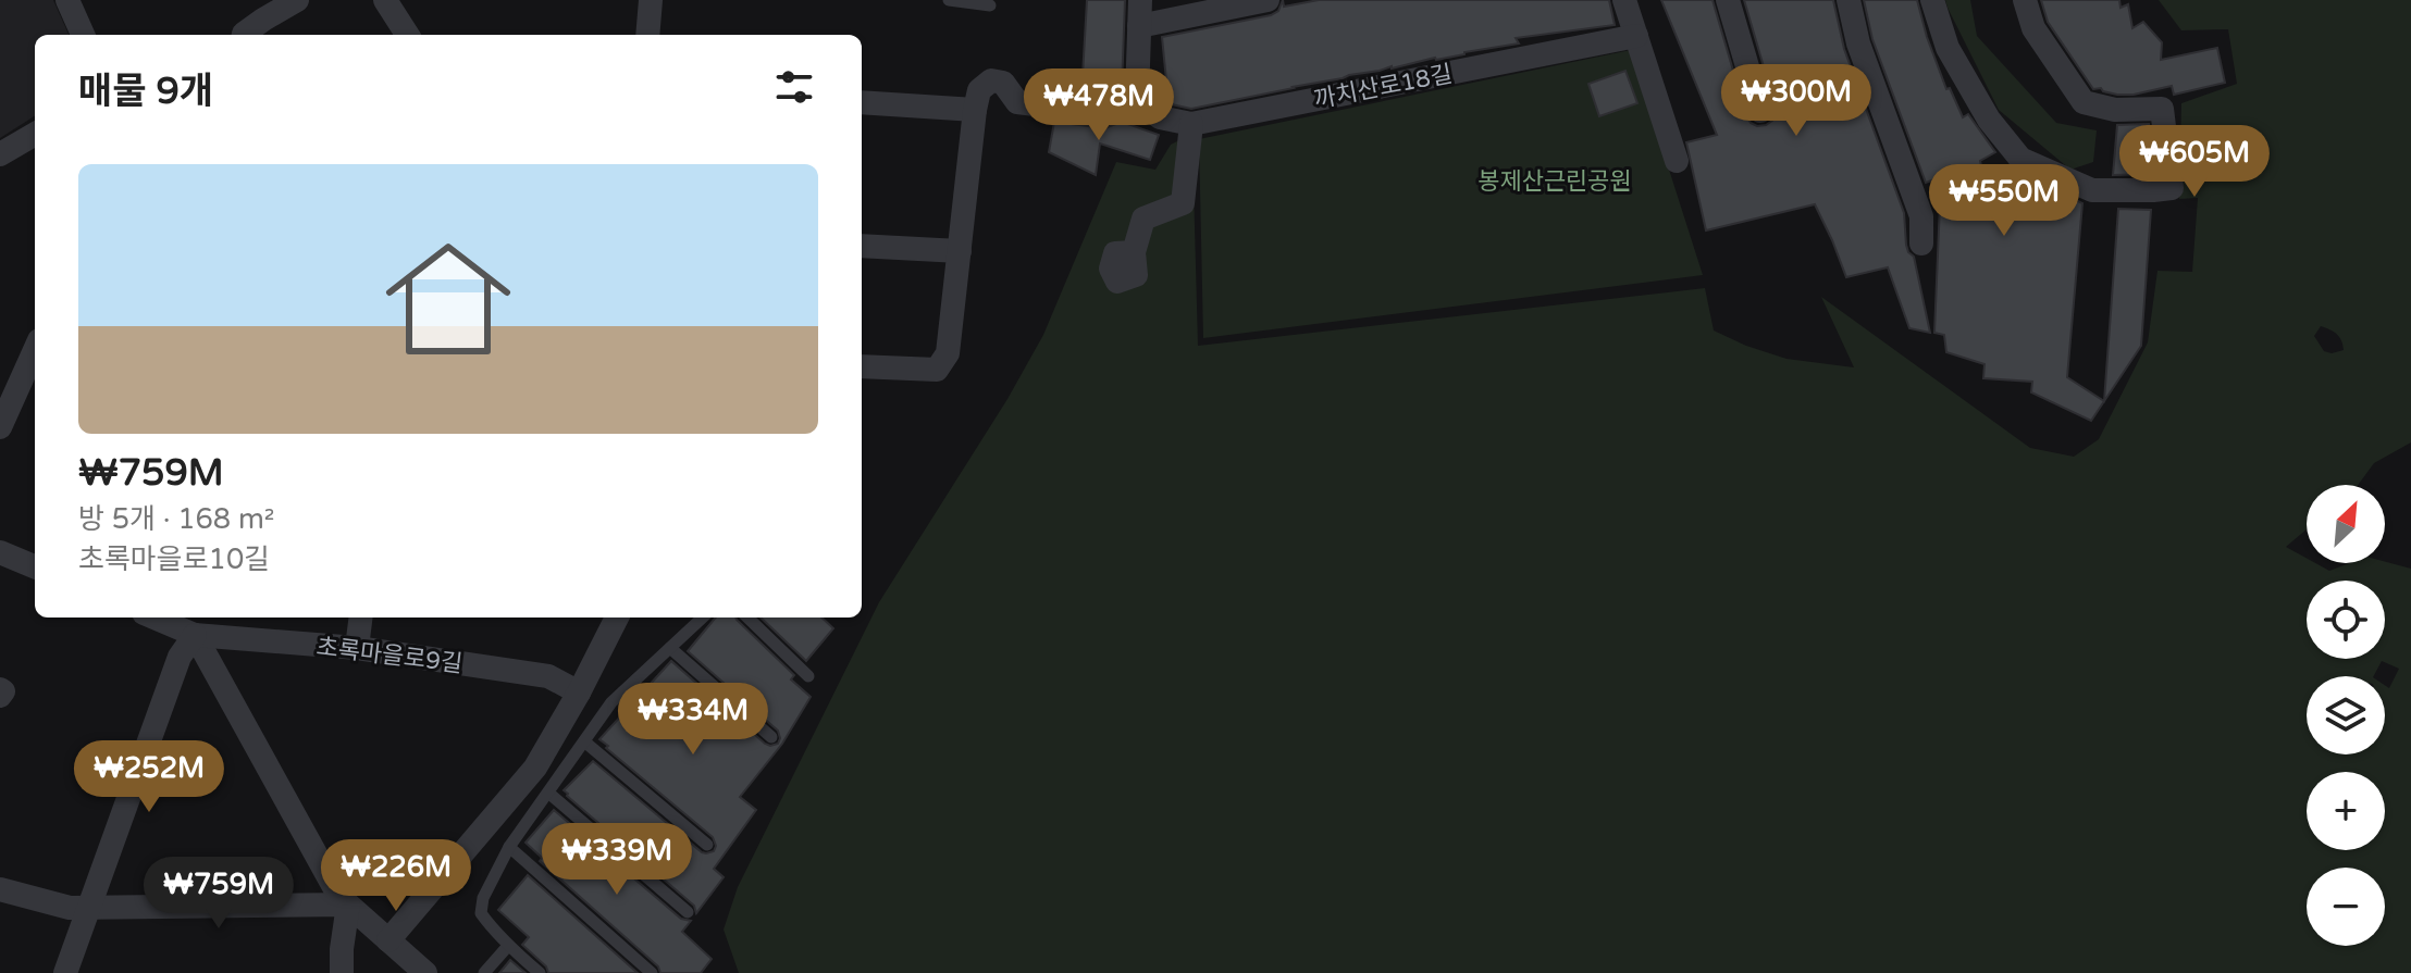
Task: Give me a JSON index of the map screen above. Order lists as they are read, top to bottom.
{
  "streets": {
    "street": ["까치산로18길", "초록마을로9길"]
  },
  "parks": ["봉제산근린공원"],
  "north": "top right",
  "page": {
    "heading": "매물 9개",
    "price": [
      "₩300M",
      "₩478M",
      "₩605M",
      "₩550M",
      "₩334M",
      "₩252M",
      "₩339M",
      "₩226M",
      "₩759M"
    ],
    "list": [
      {
        "name": "₩759M",
        "note": "방 5개 · 168 m² · 초록마을로10길"
      }
    ],
    "map_buttons": ["+", "−"]
  }
}
